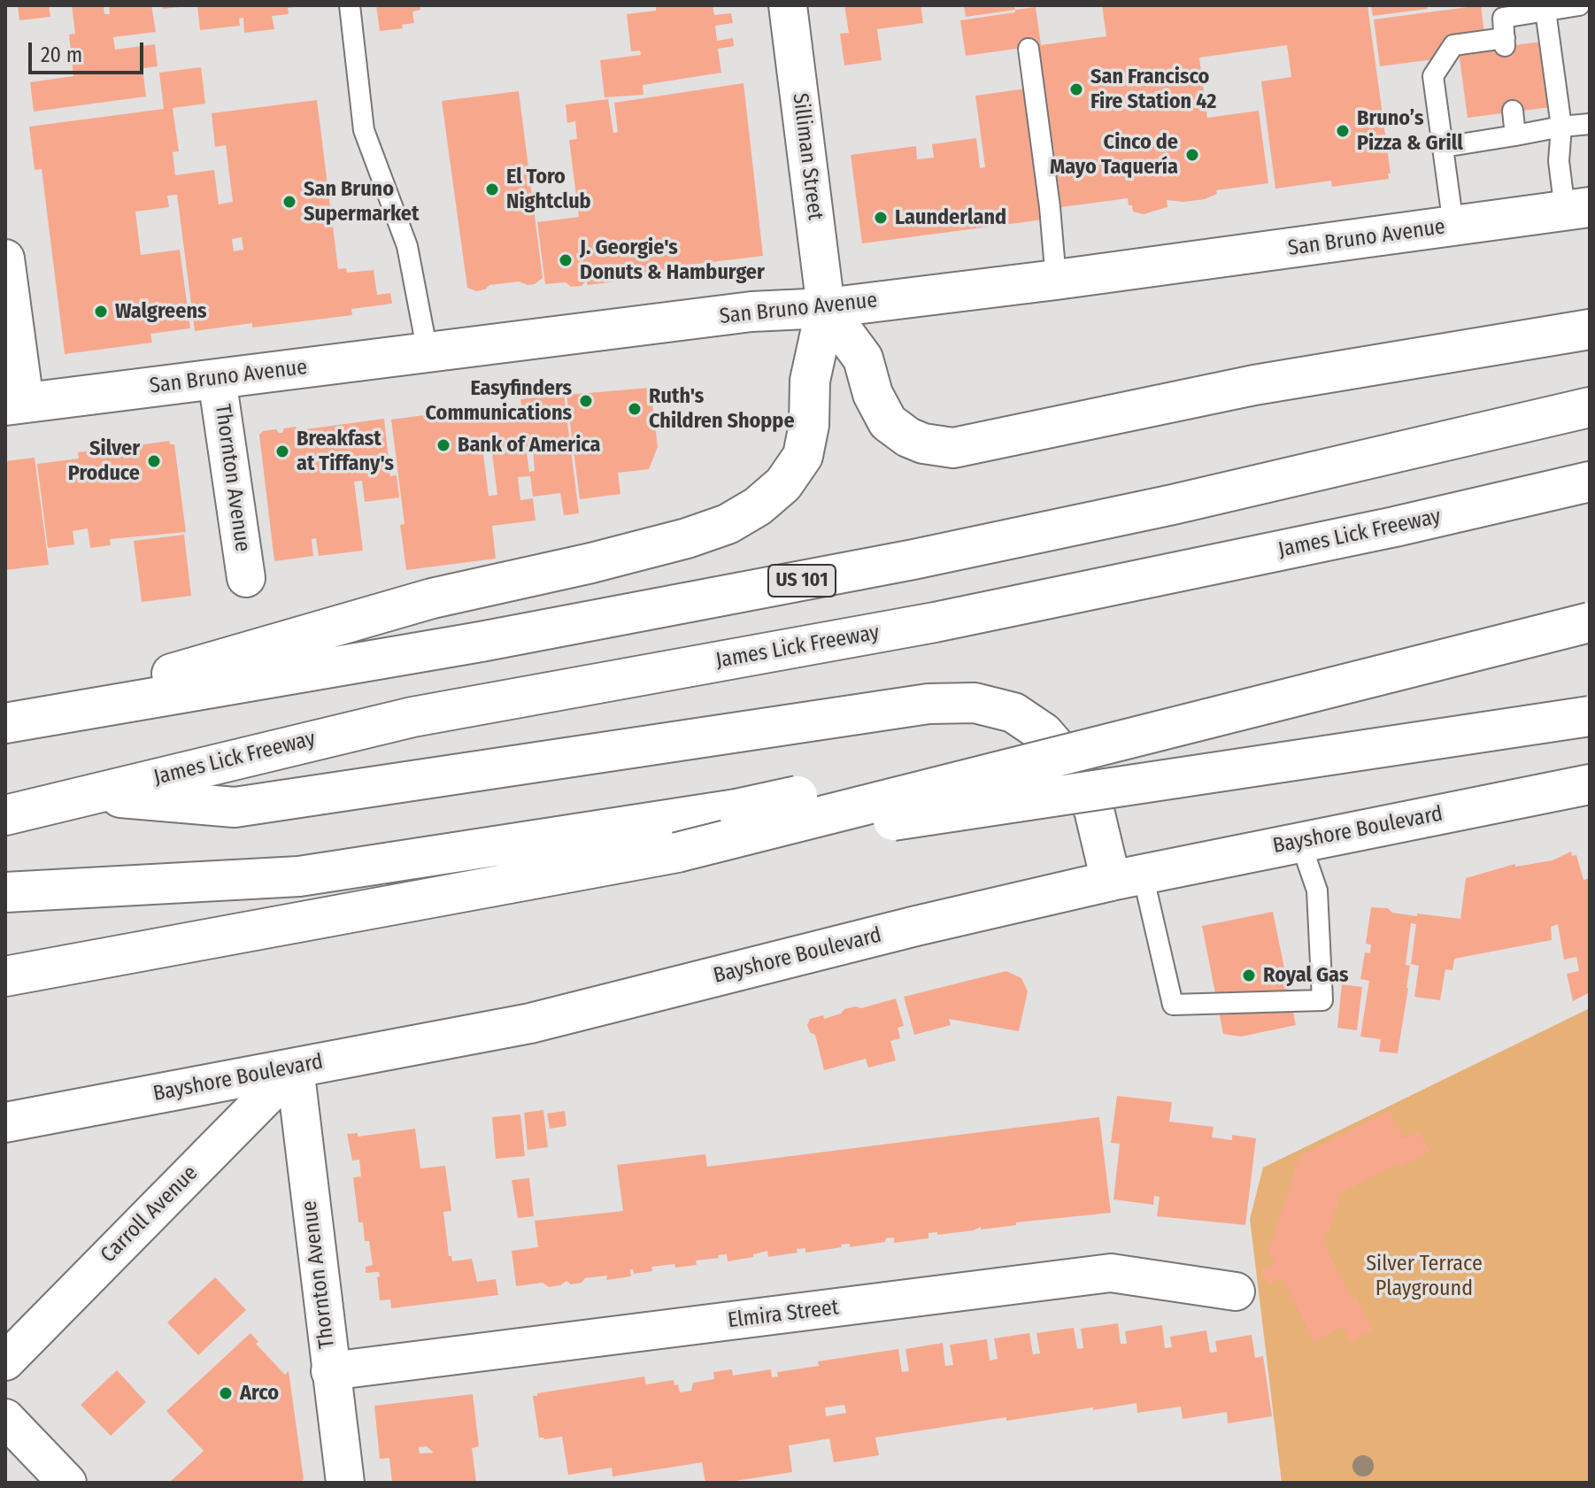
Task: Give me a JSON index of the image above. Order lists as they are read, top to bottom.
{
  "streets": {
    "main road": [
      "San Bruno Avenue",
      "James Lick Freeway",
      "US 101",
      "Bayshore Boulevard"
    ],
    "street": [
      "Silliman Street",
      "Thornton Avenue",
      "Carroll Avenue",
      "Elmira Street"
    ]
  },
  "crossings": [
    ["Silliman Street", "San Bruno Avenue"],
    ["San Bruno Avenue", "Thornton Avenue"],
    ["Thornton Avenue", "Bayshore Boulevard"],
    ["Thornton Avenue", "Carroll Avenue"],
    ["Thornton Avenue", "Elmira Street"],
    ["Bayshore Boulevard", "Carroll Avenue"]
  ],
  "parks": ["Silver Terrace Playground"],
  "places": [
    "San Francisco Fire Station 42",
    "Bruno’s Pizza & Grill",
    "Cinco de Mayo Taquería",
    "El Toro Nightclub",
    "San Bruno Supermarket",
    "Launderland",
    "J. Georgie's Donuts & Hamburger",
    "Walgreens",
    "Easyfinders Communications",
    "Ruth's Children Shoppe",
    "Bank of America",
    "Breakfast at Tiffany's",
    "Silver Produce",
    "Royal Gas",
    "Arco"
  ],
  "scale_bar": "20 m"
}
